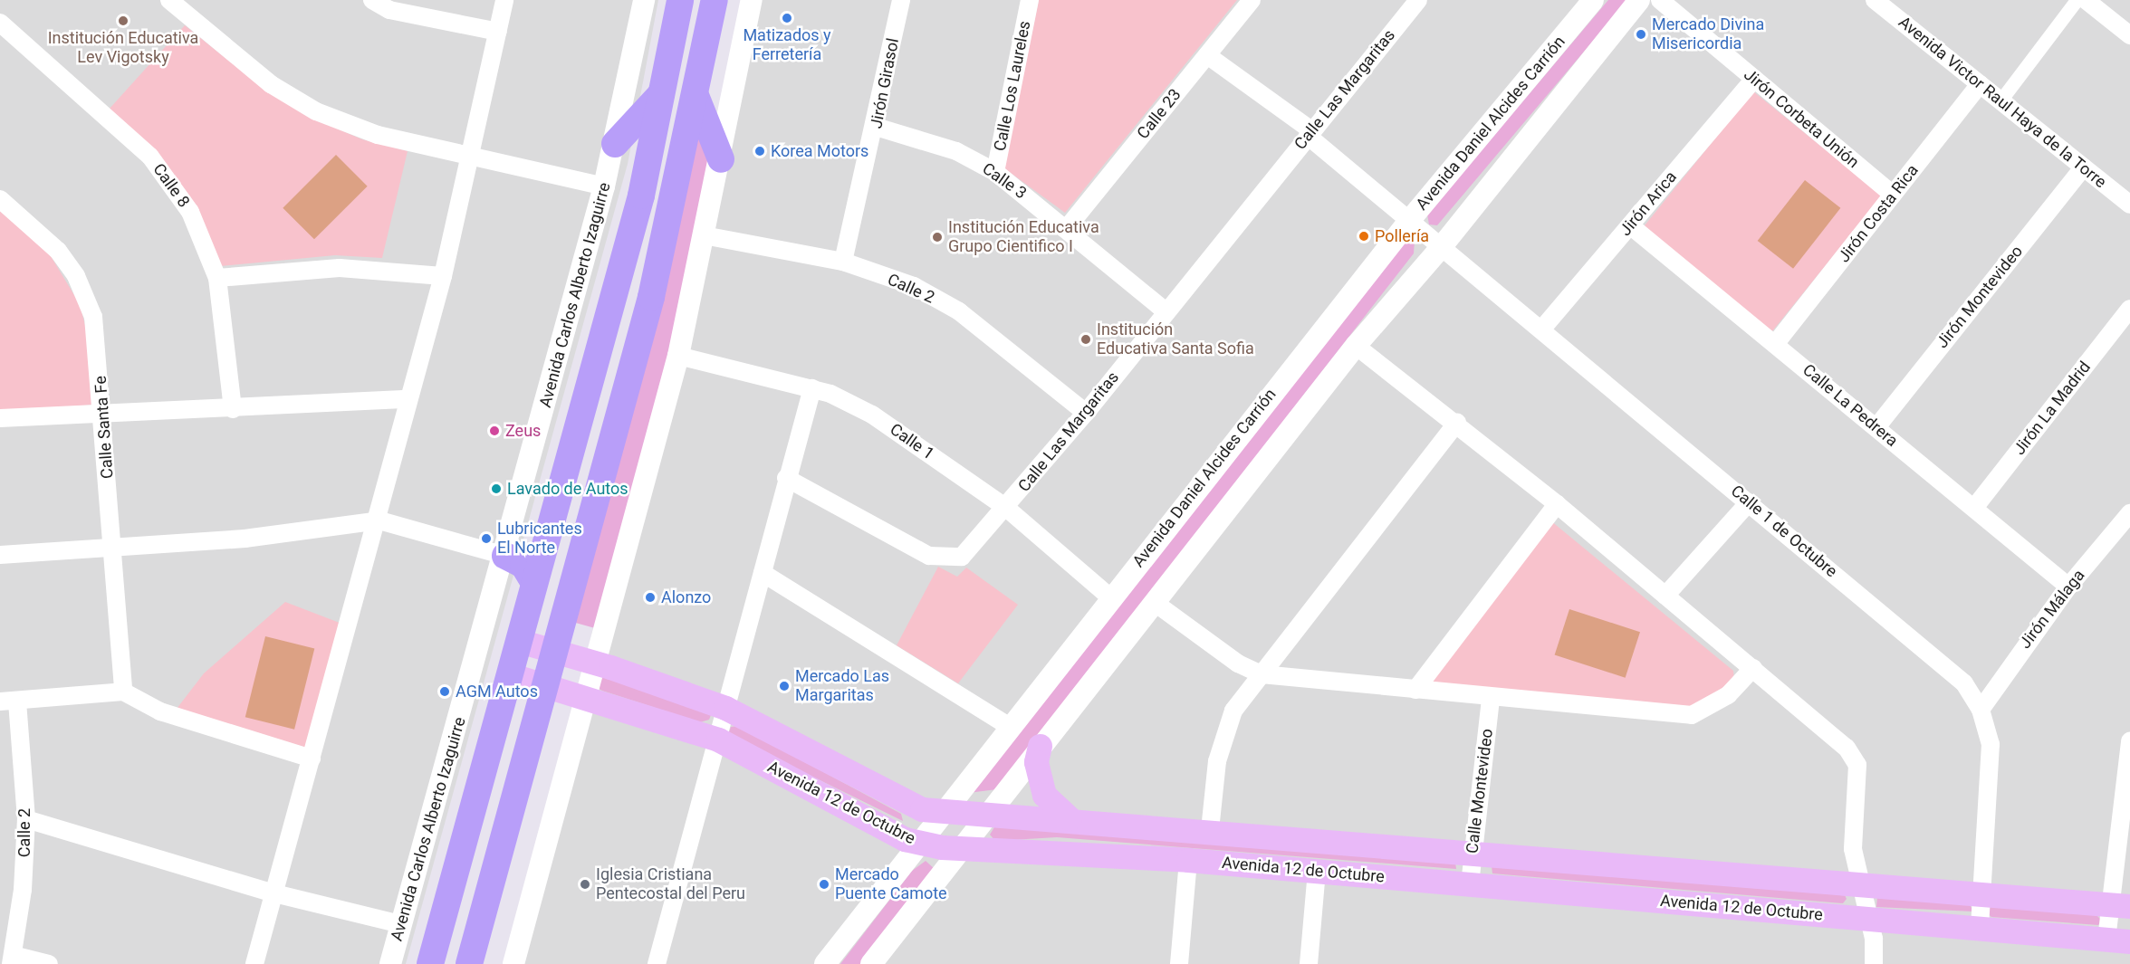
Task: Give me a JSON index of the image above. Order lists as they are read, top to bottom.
{
  "streets": {
    "main road": ["Avenida 12 de Octubre"],
    "street": [
      "Jirón Girasol",
      "Calle Los Laureles",
      "Calle Las Margaritas",
      "Avenida Victor Raul Haya de la Torre",
      "Calle 23",
      "Jirón Corbeta Unión",
      "Avenida Daniel Alcides Carrión",
      "Calle 3",
      "Calle 8",
      "Jirón Arica",
      "Jirón Costa Rica",
      "Calle 2",
      "Avenida Carlos Alberto Izaguirre",
      "Jirón Montevideo",
      "Calle La Pedrera",
      "Jirón La Madrid",
      "Calle Santa Fe",
      "Calle 1",
      "Calle 1 de Octubre",
      "Jirón Málaga",
      "Calle Montevideo"
    ]
  },
  "crossings": [
    ["Jirón Girasol", "Calle 3"],
    ["Jirón Girasol", "Calle 2"],
    ["Calle Los Laureles", "Calle 3"],
    ["Calle Las Margaritas", "Calle 3"],
    ["Calle Las Margaritas", "Calle 2"],
    ["Calle Las Margaritas", "Calle 1"],
    ["Calle Las Margaritas", "Calle 1 de Octubre"],
    ["Avenida Victor Raul Haya de la Torre", "Jirón Costa Rica"],
    ["Avenida Victor Raul Haya de la Torre", "Jirón Montevideo"],
    ["Calle 23", "Calle 3"],
    ["Calle 23", "Calle 1 de Octubre"],
    ["Jirón Corbeta Unión", "Jirón Arica"],
    ["Jirón Corbeta Unión", "Jirón Costa Rica"],
    ["Avenida Daniel Alcides Carrión", "Calle 1"],
    ["Avenida Daniel Alcides Carrión", "Calle 1 de Octubre"],
    ["Avenida Daniel Alcides Carrión", "Avenida 12 de Octubre"],
    ["Jirón Arica", "Calle La Pedrera"],
    ["Jirón Arica", "Calle 1 de Octubre"],
    ["Jirón Costa Rica", "Calle La Pedrera"],
    ["Jirón Montevideo", "Calle La Pedrera"],
    ["Calle La Pedrera", "Jirón La Madrid"],
    ["Calle La Pedrera", "Jirón Málaga"],
    ["Calle 1 de Octubre", "Jirón Málaga"],
    ["Calle 1 de Octubre", "Avenida 12 de Octubre"],
    ["Calle Montevideo", "Avenida 12 de Octubre"]
  ],
  "places": [
    "Matizados y Ferretería",
    "Institución Educativa Lev Vigotsky",
    "Mercado Divina Misericordia",
    "Korea Motors",
    "Pollería",
    "Institución Educativa Grupo Cientifico I",
    "Institución Educativa Santa Sofia",
    "Zeus",
    "Lavado de Autos",
    "Lubricantes El Norte",
    "Alonzo",
    "Mercado Las Margaritas",
    "AGM Autos",
    "Iglesia Cristiana Pentecostal del Peru",
    "Mercado Puente Camote"
  ]
}
